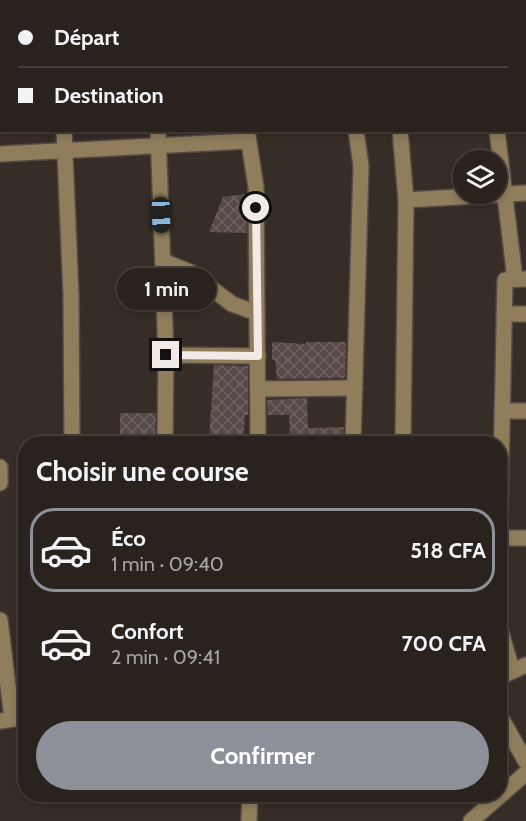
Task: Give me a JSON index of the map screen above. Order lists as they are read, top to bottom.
{
  "page": {
    "banner": ["Départ", "Destination"],
    "bubble": "1 min",
    "heading": "Choisir une course",
    "list": [
      {
        "name": "Éco",
        "note": "1 min · 09:40",
        "value": "518 CFA"
      },
      {
        "name": "Confort",
        "note": "2 min · 09:41",
        "value": "700 CFA"
      }
    ],
    "buttons": "Confirmer"
  }
}
